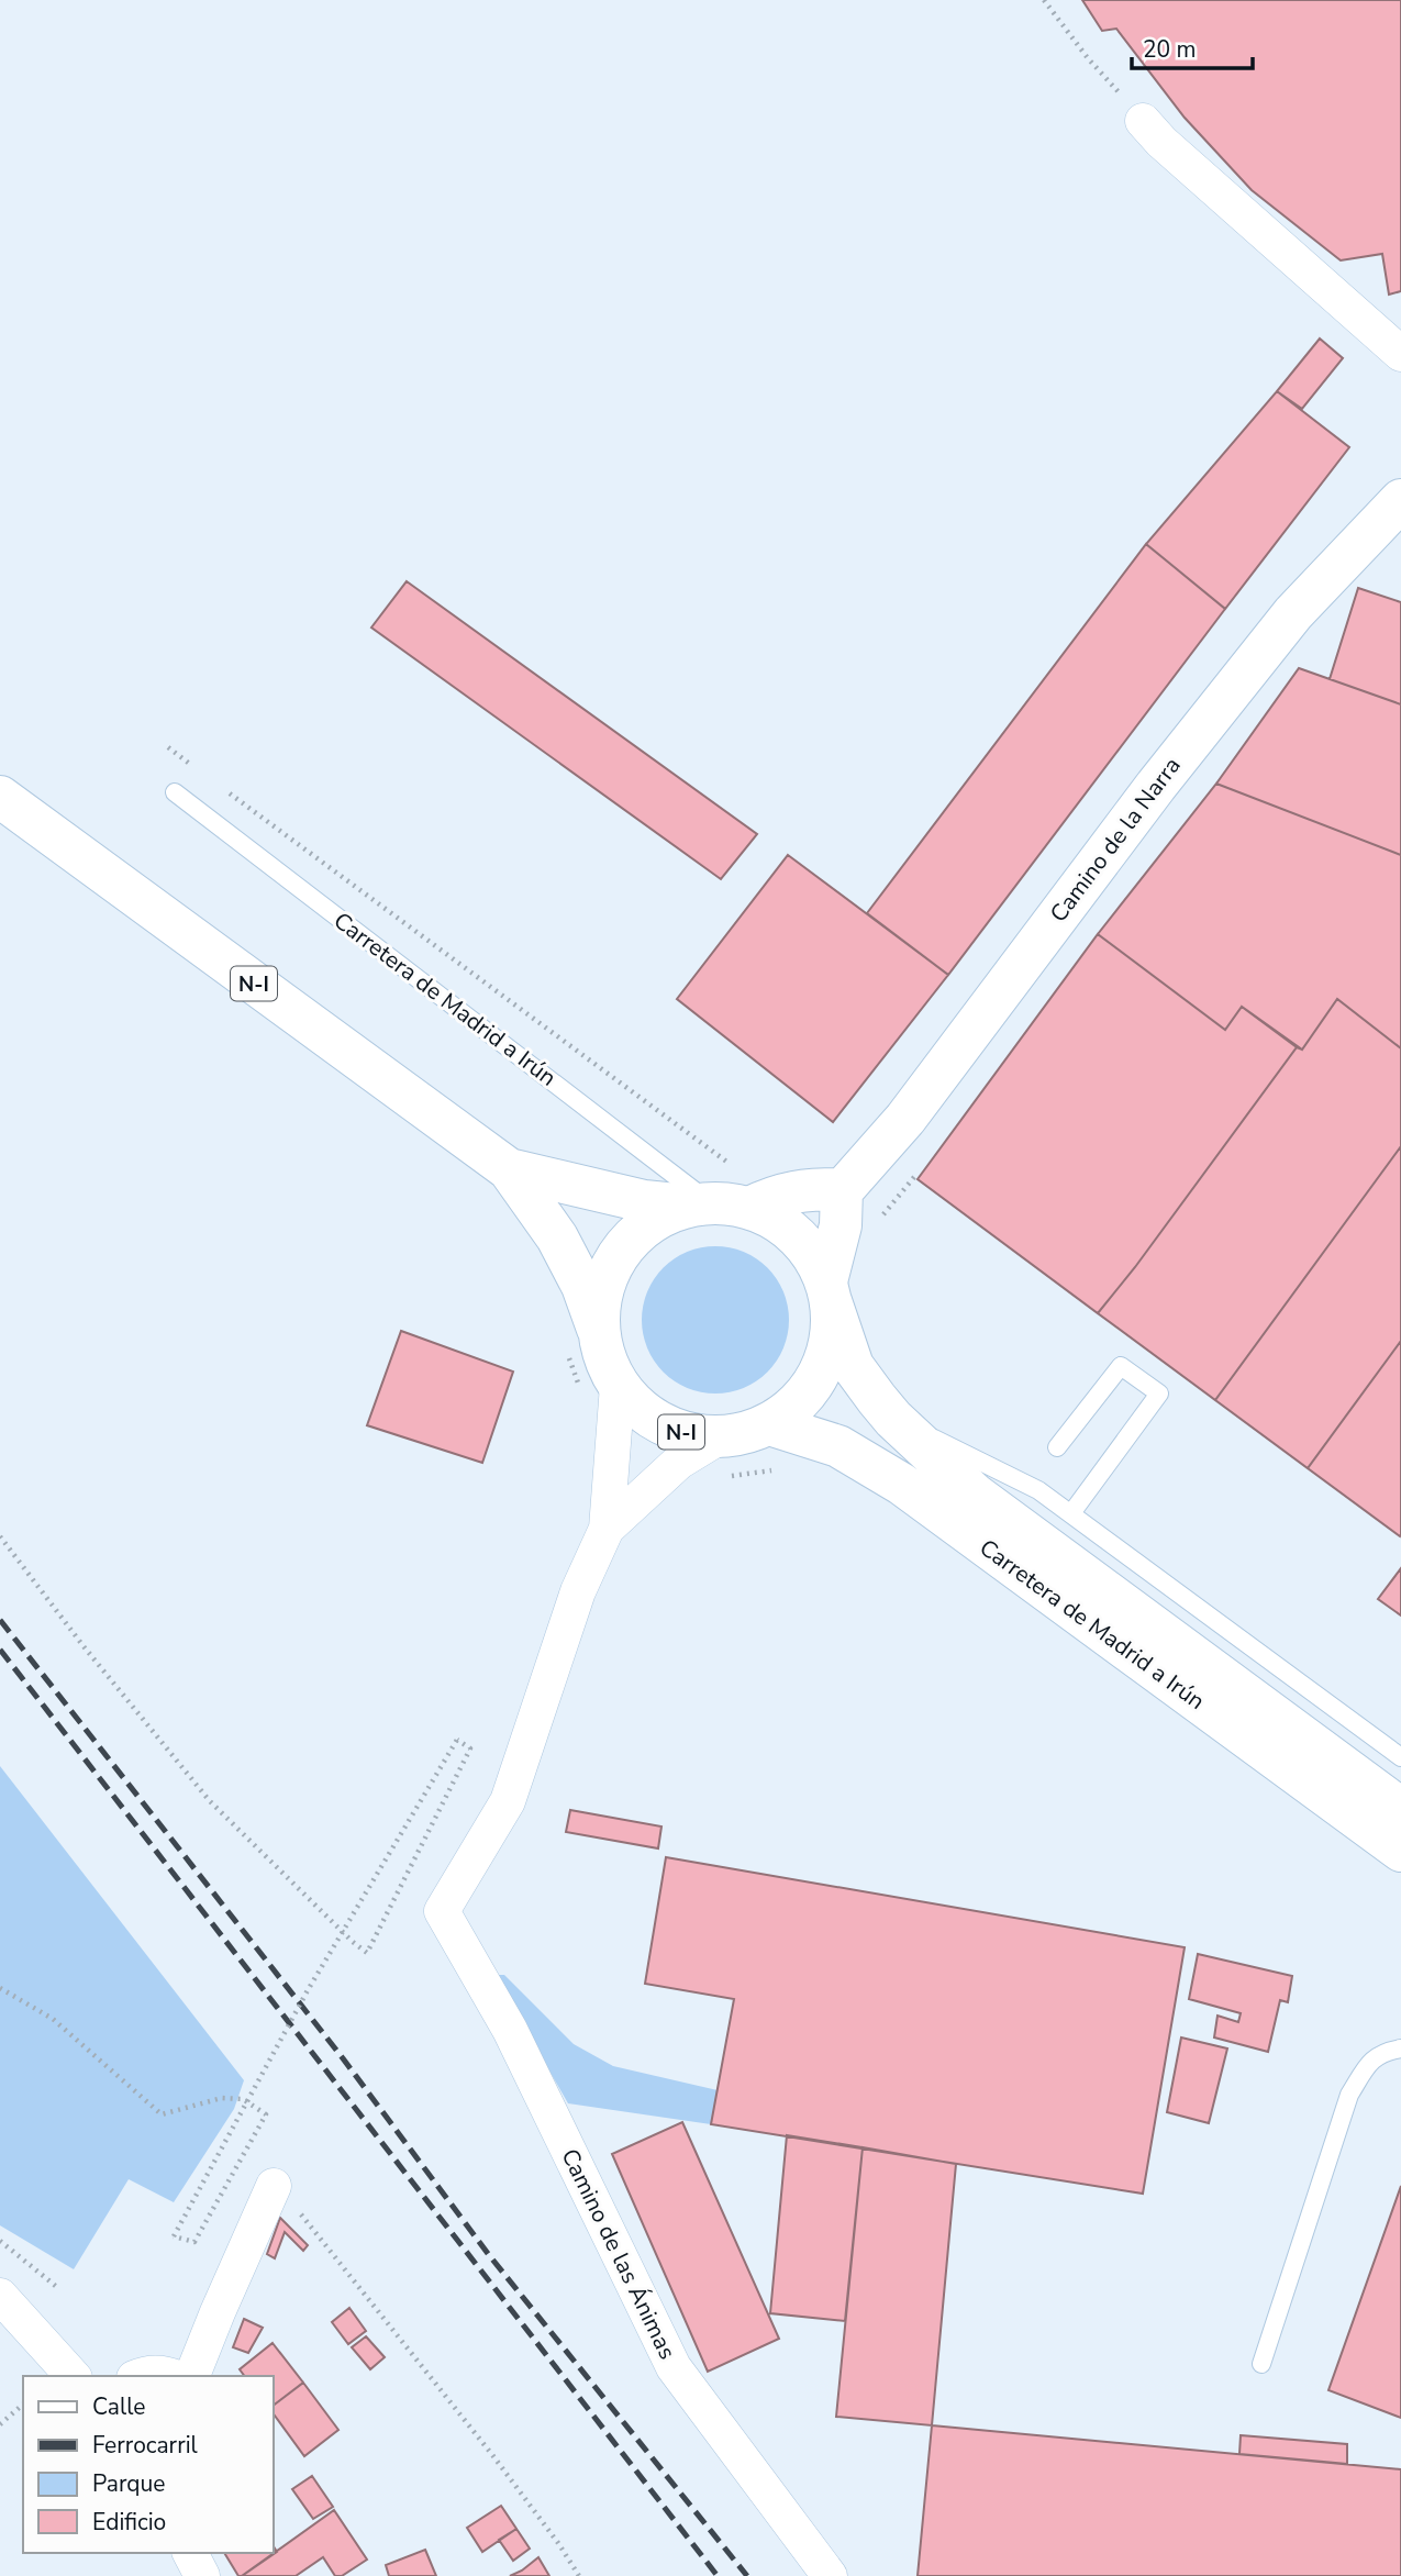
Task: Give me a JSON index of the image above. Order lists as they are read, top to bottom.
{
  "streets": {
    "main road": ["Camino de la Narra", "N-I", "Carretera de Madrid a Irún"],
    "street": ["Camino de las Ánimas"]
  },
  "crossings": [
    ["N-I", "Carretera de Madrid a Irún"]
  ],
  "legend": [
    "Calle",
    "Ferrocarril",
    "Parque",
    "Edificio"
  ],
  "scale_bar": "20 m"
}
